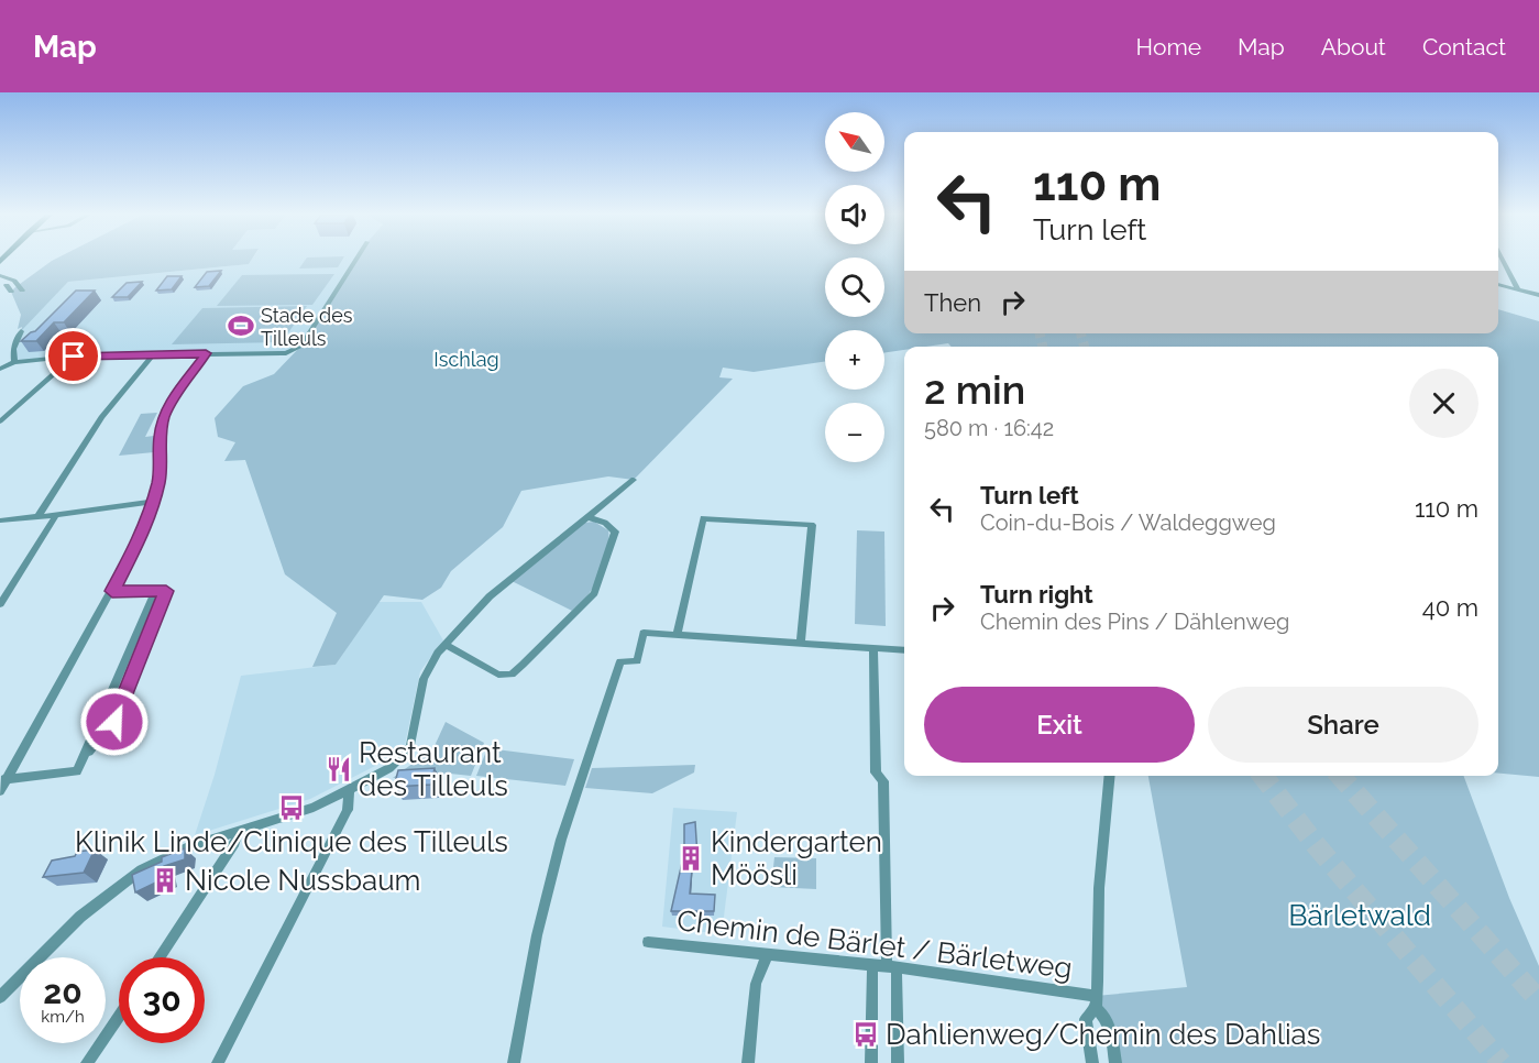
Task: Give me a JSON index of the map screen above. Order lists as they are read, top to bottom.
{
  "streets": {
    "street": ["Chemin de Bärlet / Bärletweg"]
  },
  "parks": ["Ischlag", "Bärletwald"],
  "places": {
    "sports": ["Stade des Tilleuls"],
    "restaurant": ["Restaurant des Tilleuls"],
    "bus stop": ["Klinik Linde/Clinique des Tilleuls", "Dahlienweg/Chemin des Dahlias"],
    "building": ["Kindergarten Möösli", "Nicole Nussbaum"]
  },
  "north": "top left",
  "page": {
    "header": "Map",
    "nav": [
      "Home",
      "Map",
      "About",
      "Contact"
    ],
    "map_buttons": ["+", "−"],
    "turn": ["110 m", "Turn left"],
    "then": "Then",
    "heading": ["2 min", "580 m · 16:42"],
    "list": [
      {
        "name": "Turn left",
        "note": "Coin-du-Bois / Waldeggweg",
        "value": "110 m"
      },
      {
        "name": "Turn right",
        "note": "Chemin des Pins / Dählenweg",
        "value": "40 m"
      }
    ],
    "buttons": ["Exit", "Share"],
    "speed": "20 km/h",
    "limit": "30"
  }
}
